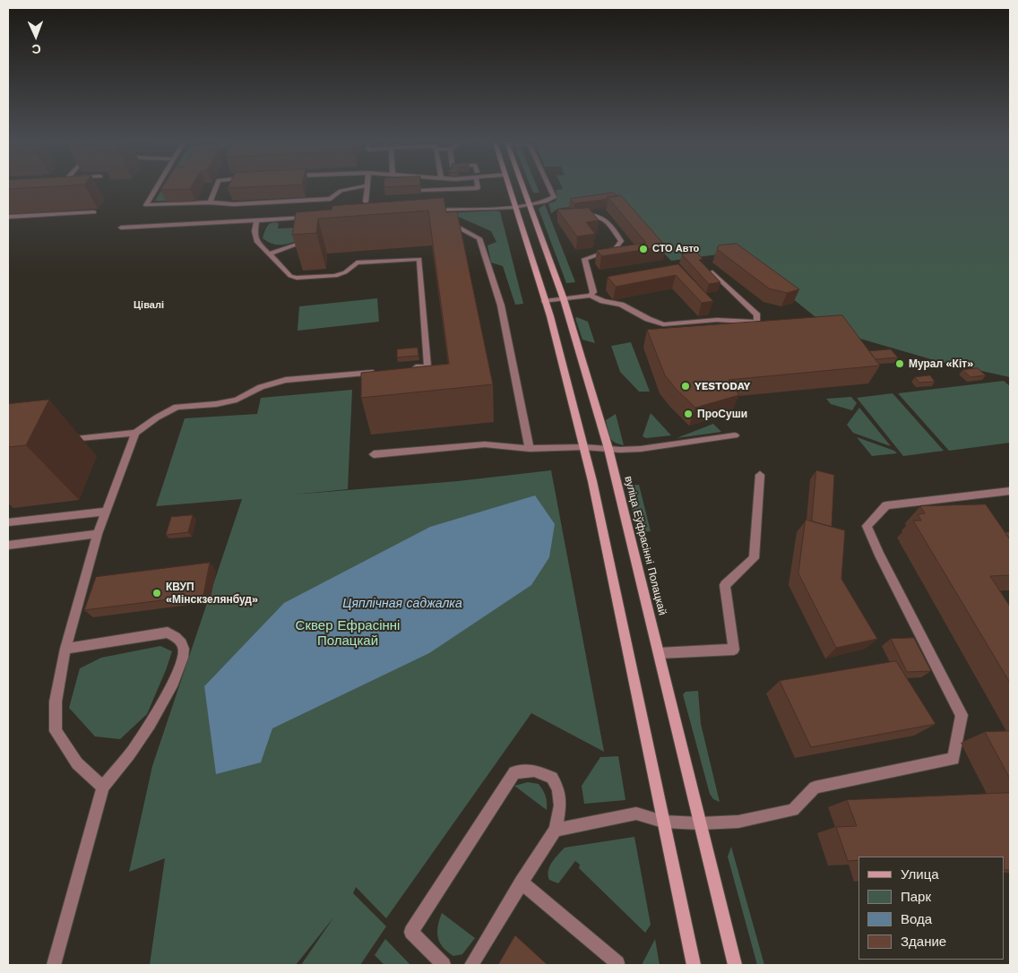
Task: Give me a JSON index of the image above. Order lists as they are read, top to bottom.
{
  "streets": {
    "main road": ["вуліца Еўфрасінні Полацкай"]
  },
  "districts": ["Цівалі"],
  "water": ["Цяплічная саджалка"],
  "parks": ["Сквер Ефрасінні Полацкай"],
  "places": [
    "СТО Авто",
    "Мурал «Кіт»",
    "YESTODAY",
    "ПроСуши",
    "КВУП «Мінскзелянбуд»"
  ],
  "legend": [
    "Улица",
    "Парк",
    "Вода",
    "Здание"
  ],
  "north": "bottom"
}
